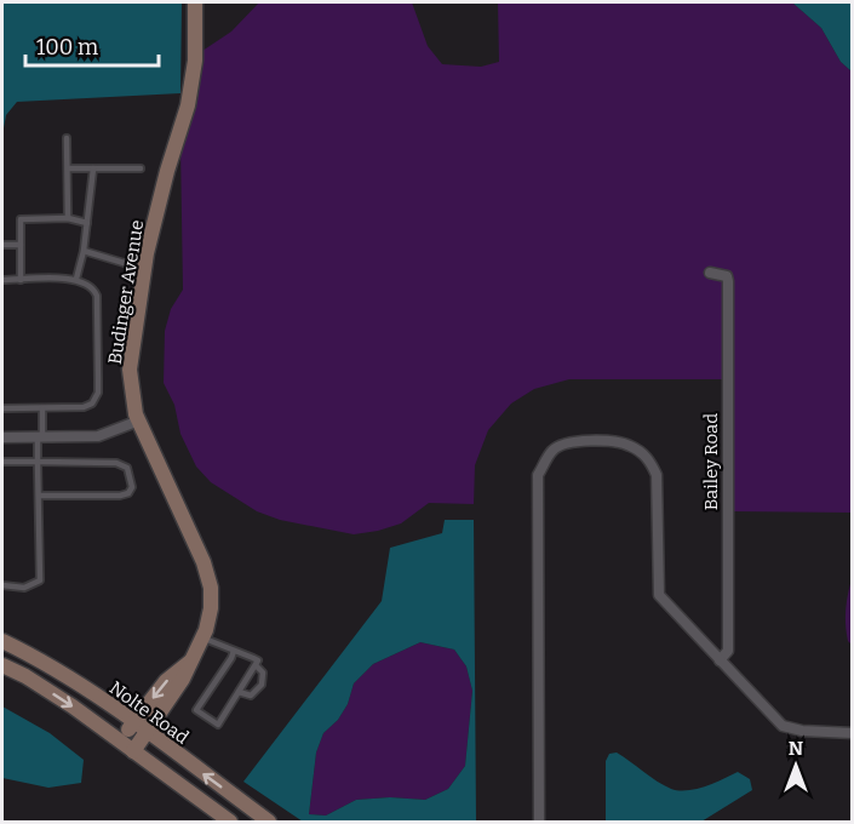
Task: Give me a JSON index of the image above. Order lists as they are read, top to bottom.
{
  "streets": {
    "street": ["Budinger Avenue", "Bailey Road", "Nolte Road"]
  },
  "crossings": [
    ["Budinger Avenue", "Nolte Road"]
  ],
  "scale_bar": "100 m",
  "north": "top"
}
